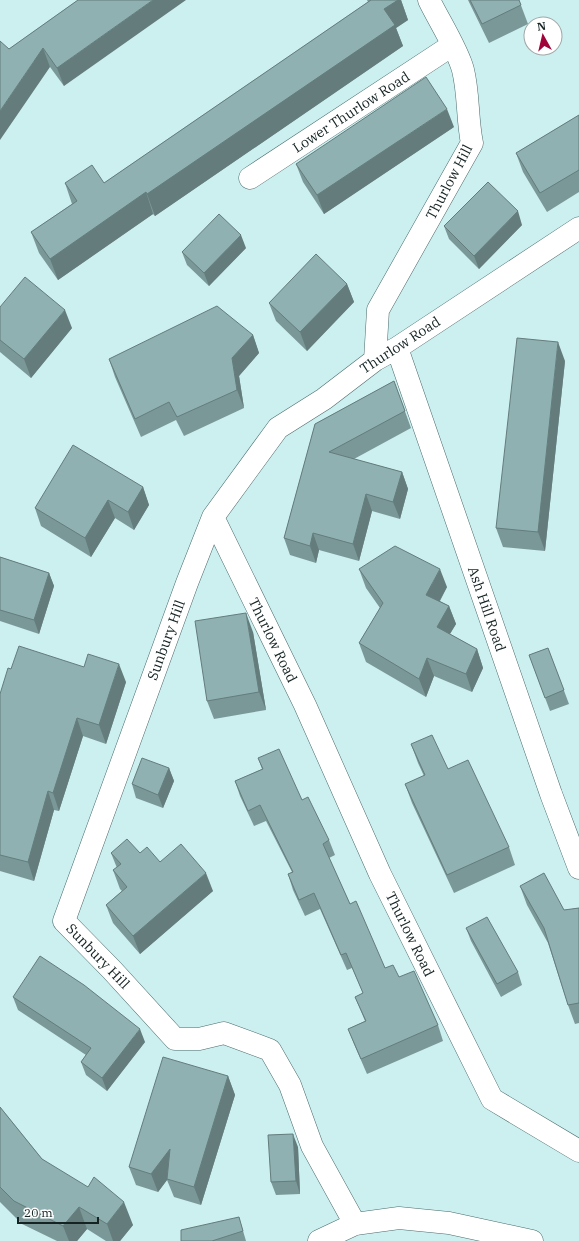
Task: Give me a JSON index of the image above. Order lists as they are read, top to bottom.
{
  "streets": {
    "street": [
      "Lower Thurlow Road",
      "Thurlow Hill",
      "Thurlow Road",
      "Ash Hill Road",
      "Sunbury Hill"
    ]
  },
  "crossings": [
    ["Lower Thurlow Road", "Thurlow Hill"],
    ["Thurlow Hill", "Thurlow Road"],
    ["Thurlow Road", "Ash Hill Road"],
    ["Thurlow Road", "Sunbury Hill"]
  ],
  "scale_bar": "20 m",
  "north": "top"
}
